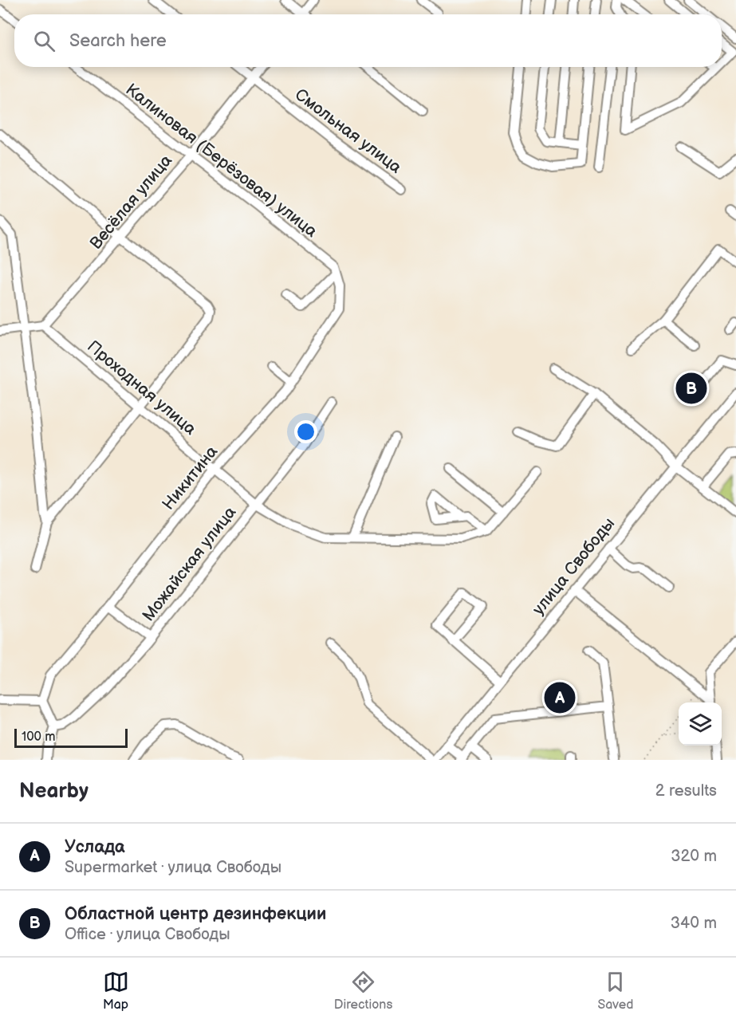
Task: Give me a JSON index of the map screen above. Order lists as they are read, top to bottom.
{
  "streets": {
    "street": [
      "Смольная улица",
      "Калиновая (Берёзовая) улица",
      "Весёлая улица",
      "Проходная улица",
      "Никитина",
      "Можайская улица",
      "улица Свободы"
    ]
  },
  "crossings": [
    ["Смольная улица", "Весёлая улица"],
    ["Калиновая (Берёзовая) улица", "Весёлая улица"],
    ["Калиновая (Берёзовая) улица", "Никитина"],
    ["Весёлая улица", "Проходная улица"],
    ["Проходная улица", "Никитина"],
    ["Проходная улица", "Можайская улица"]
  ],
  "scale_bar": "100 m",
  "page": {
    "search": "Search here",
    "pins": ["B", "A"],
    "scale": "100 m",
    "heading": ["Nearby", "2 results"],
    "list": [
      {
        "mark": "A",
        "name": "Услада",
        "note": "Supermarket · улица Свободы",
        "value": "320 m"
      },
      {
        "mark": "B",
        "name": "Областной центр дезинфекции",
        "note": "Office · улица Свободы",
        "value": "340 m"
      }
    ],
    "nav": ["Map", "Directions", "Saved"]
  }
}
